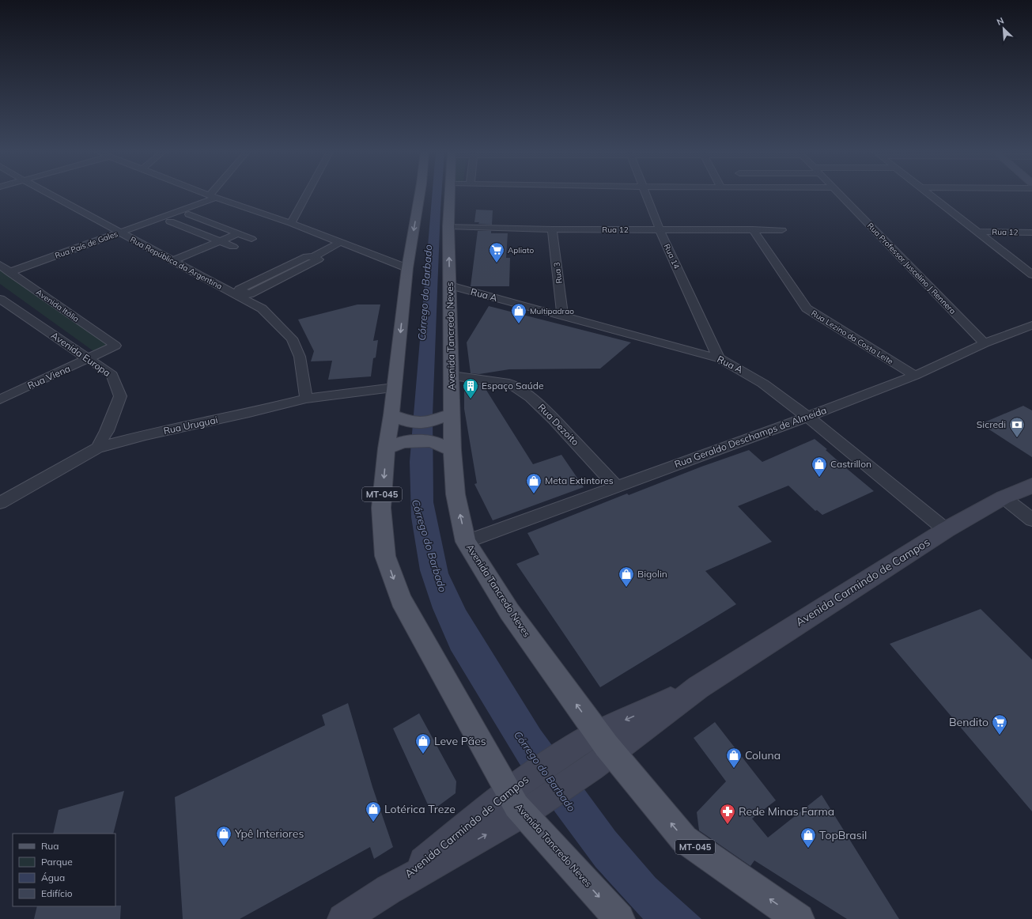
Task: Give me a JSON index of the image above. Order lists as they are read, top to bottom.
{
  "streets": {
    "main road": ["Avenida Tancredo Neves", "MT-045", "Avenida Carmindo de Campos"],
    "street": [
      "Rua 12",
      "Rua País de Gales",
      "Rua 14",
      "Rua República da Argentina",
      "Rua Professor Juscelino J Rennera",
      "Rua 3",
      "Rua A",
      "Avenida Itália",
      "Rua Lezino da Costa Leite",
      "Avenida Europa",
      "Rua Viena",
      "Rua Dezoito",
      "Rua Uruguai",
      "Rua Geraldo Deschamps de Almeida"
    ]
  },
  "crossings": [
    ["Rua 12", "Rua 14"],
    ["Rua 12", "Rua 3"],
    ["Rua 12", "Avenida Tancredo Neves"],
    ["Rua 12", "Rua Lezino da Costa Leite"],
    ["Rua País de Gales", "Rua República da Argentina"],
    ["Rua País de Gales", "Avenida Itália"],
    ["Rua 14", "Rua A"],
    ["Rua República da Argentina", "Rua Uruguai"],
    ["Rua Professor Juscelino J Rennera", "Rua Geraldo Deschamps de Almeida"],
    ["Rua 3", "Rua A"],
    ["Rua A", "Avenida Tancredo Neves"],
    ["Rua A", "Rua Geraldo Deschamps de Almeida"],
    ["Rua A", "Avenida Carmindo de Campos"],
    ["Avenida Itália", "Rua Viena"],
    ["Avenida Tancredo Neves", "Rua Dezoito"],
    ["Avenida Tancredo Neves", "Rua Uruguai"],
    ["Avenida Tancredo Neves", "Rua Geraldo Deschamps de Almeida"],
    ["Avenida Tancredo Neves", "Avenida Carmindo de Campos"],
    ["Rua Lezino da Costa Leite", "Rua Geraldo Deschamps de Almeida"],
    ["Avenida Europa", "Rua Viena"],
    ["Avenida Europa", "Rua Uruguai"],
    ["Rua Dezoito", "Rua Geraldo Deschamps de Almeida"]
  ],
  "water": ["Córrego do Barbado"],
  "places": {
    "supermarket": ["Apliato", "Bendito"],
    "shop": [
      "Multipadrao",
      "Castrillon",
      "Meta Extintores",
      "Bigolin",
      "Leve Pães",
      "Coluna",
      "Lotérica Treze",
      "Ypê Interiores",
      "TopBrasil"
    ],
    "building": ["Espaço Saúde"],
    "bank": ["Sicredi"],
    "pharmacy": ["Rede Minas Farma"]
  },
  "legend": [
    "Rua",
    "Parque",
    "Água",
    "Edifício"
  ],
  "north": "top left"
}
